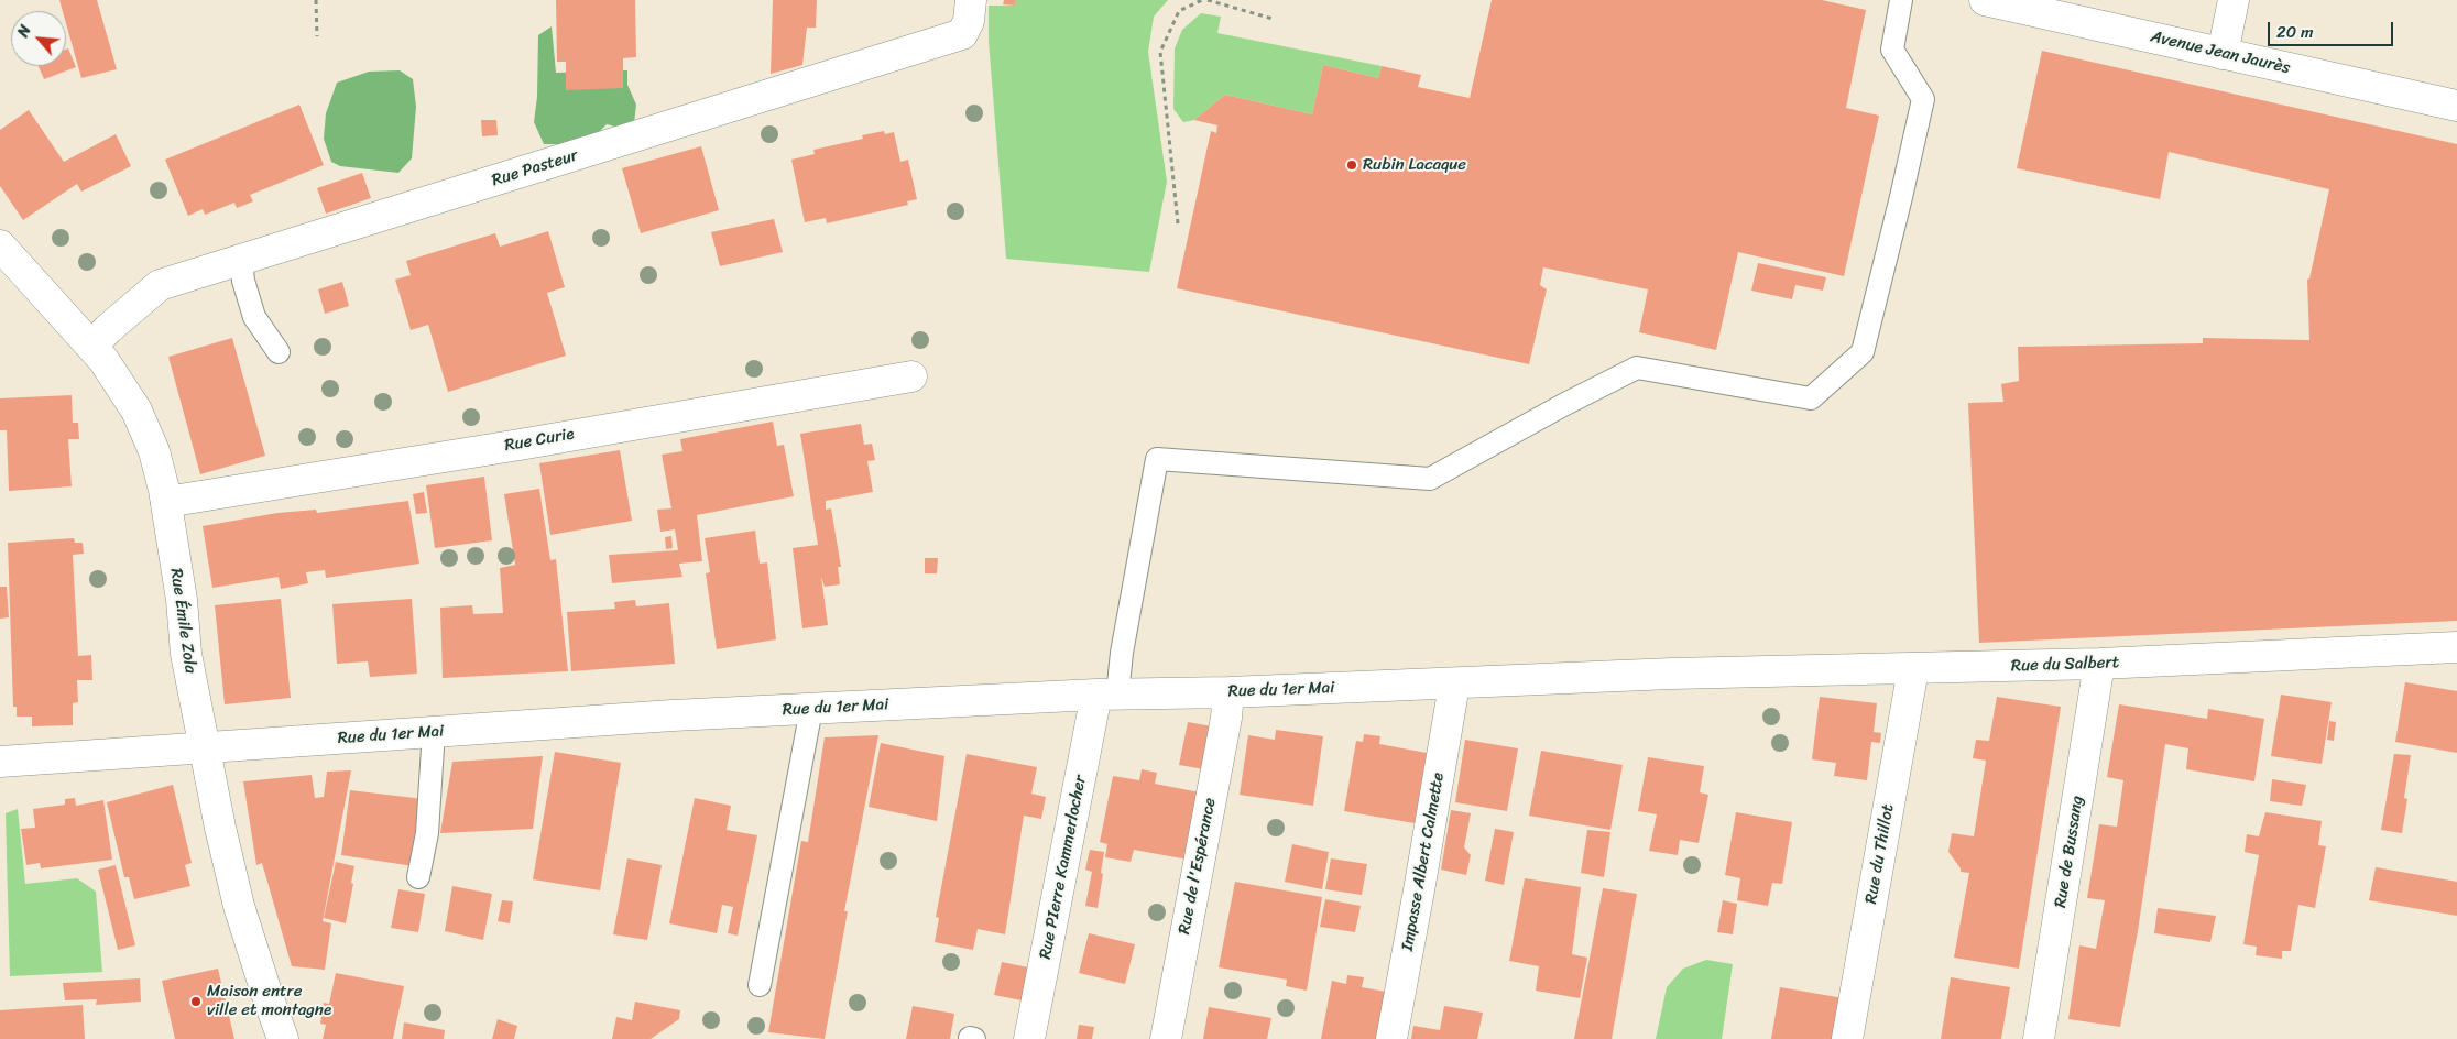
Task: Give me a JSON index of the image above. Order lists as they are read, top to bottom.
{
  "streets": {
    "street": [
      "Avenue Jean Jaurès",
      "Rue Pasteur",
      "Rue Curie",
      "Rue Émile Zola",
      "Rue du Salbert",
      "Rue du 1er Mai",
      "Rue de Bussang",
      "Rue du Thillot",
      "Impasse Albert Calmette",
      "Rue de l'Espérance",
      "Rue PIerre Kammerlocher"
    ]
  },
  "crossings": [
    ["Rue Pasteur", "Rue Émile Zola"],
    ["Rue Curie", "Rue Émile Zola"],
    ["Rue Émile Zola", "Rue du 1er Mai"],
    ["Rue du Salbert", "Rue du 1er Mai"],
    ["Rue du Salbert", "Rue de Bussang"],
    ["Rue du Salbert", "Rue du Thillot"],
    ["Rue du 1er Mai", "Impasse Albert Calmette"],
    ["Rue du 1er Mai", "Rue de l'Espérance"],
    ["Rue du 1er Mai", "Rue PIerre Kammerlocher"]
  ],
  "places": ["Rubin Lacaque", "Maison entre ville et montagne"],
  "scale_bar": "20 m",
  "north": "top left"
}
